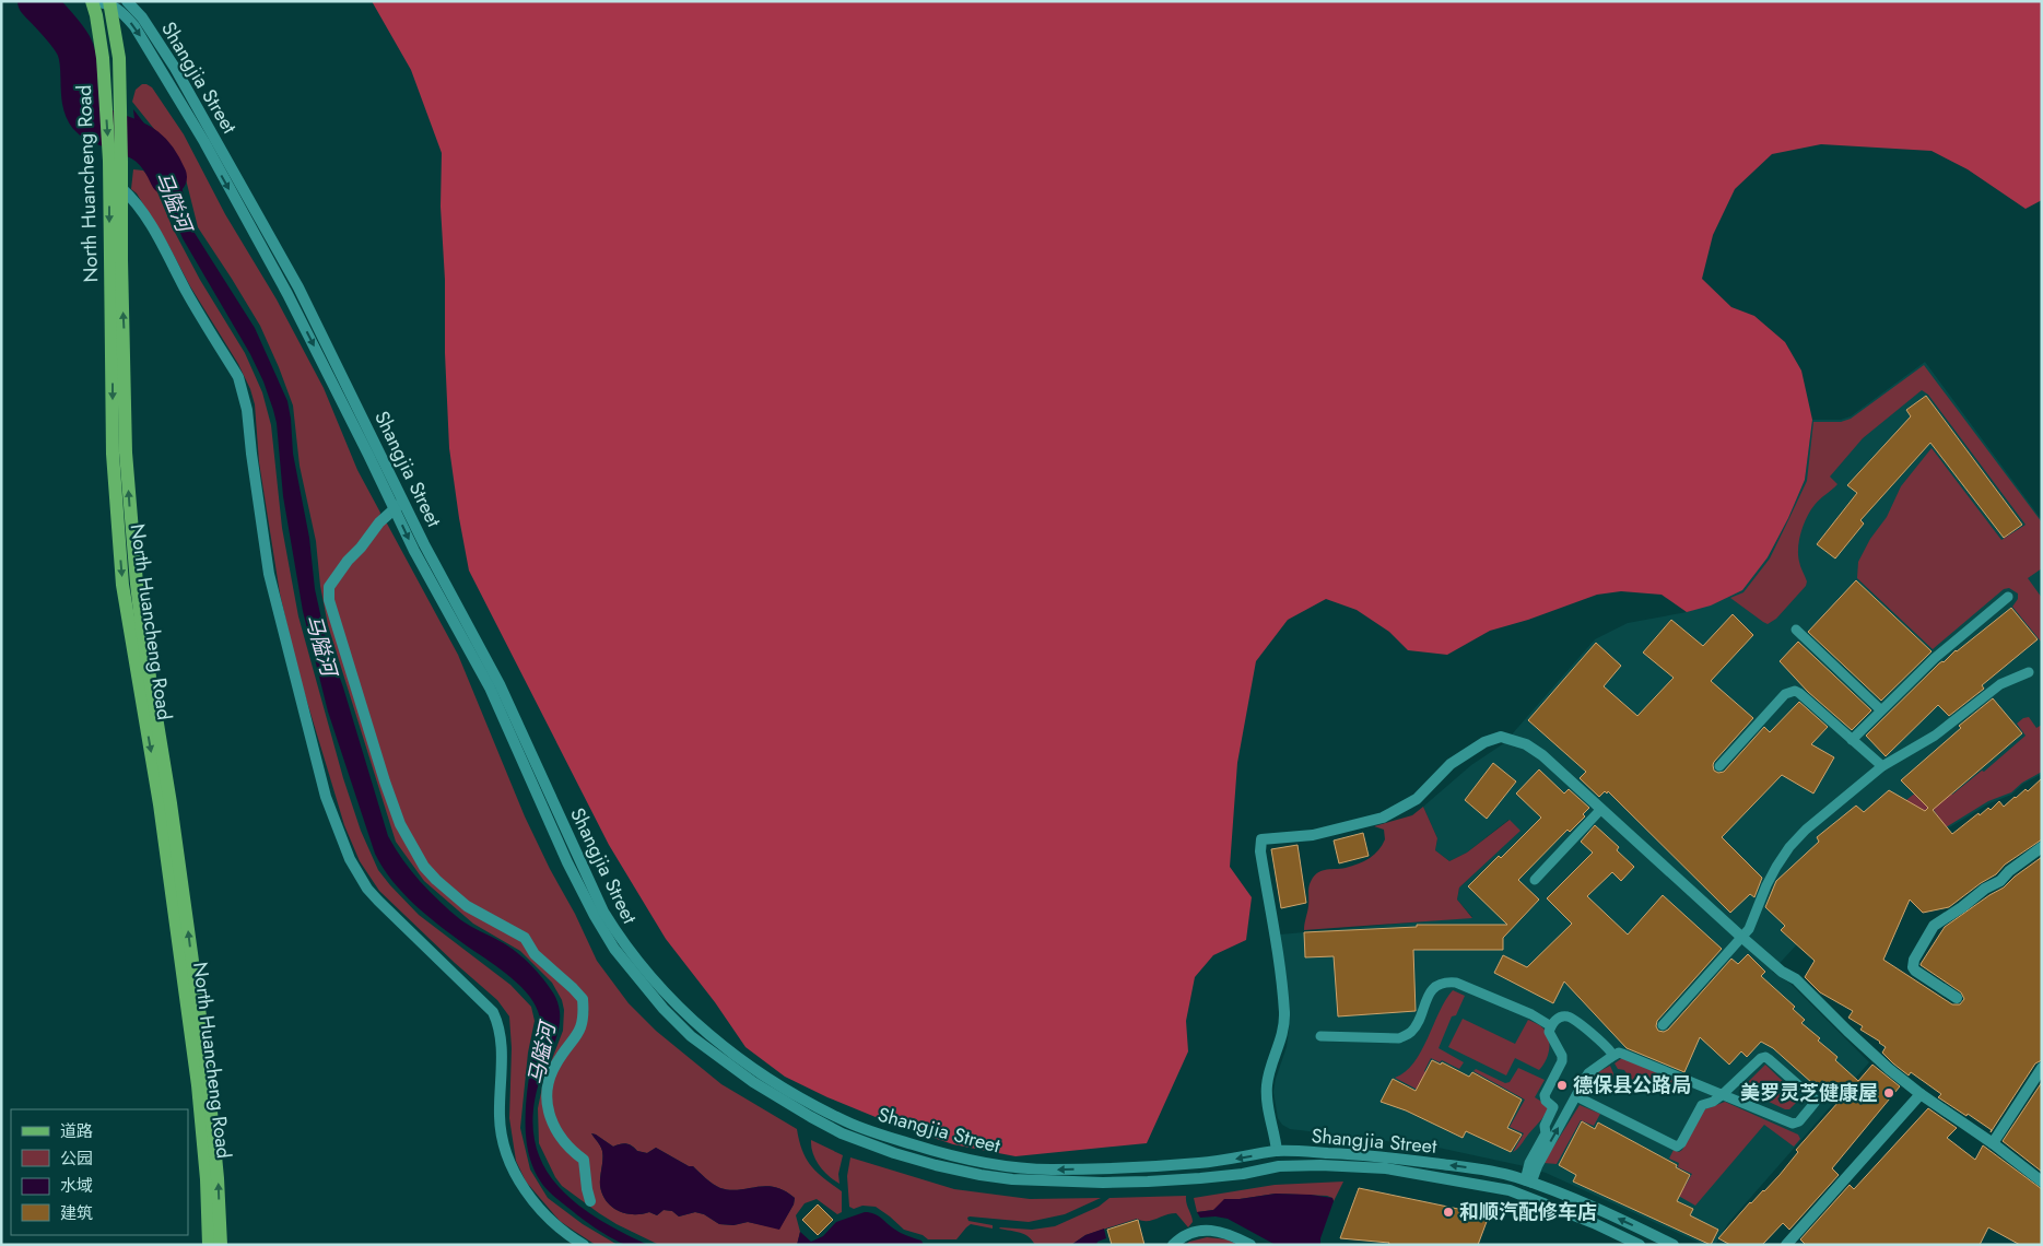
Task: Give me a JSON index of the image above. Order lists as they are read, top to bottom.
{
  "streets": {
    "main road": ["North Huancheng Road"],
    "street": ["Shangjia Street"]
  },
  "crossings": [
    ["Shangjia Street", "North Huancheng Road"]
  ],
  "water": ["马隘河"],
  "places": ["德保县公路局", "美罗灵芝健康屋", "和顺汽配修车店"],
  "legend": [
    "道路",
    "公园",
    "水域",
    "建筑"
  ]
}
